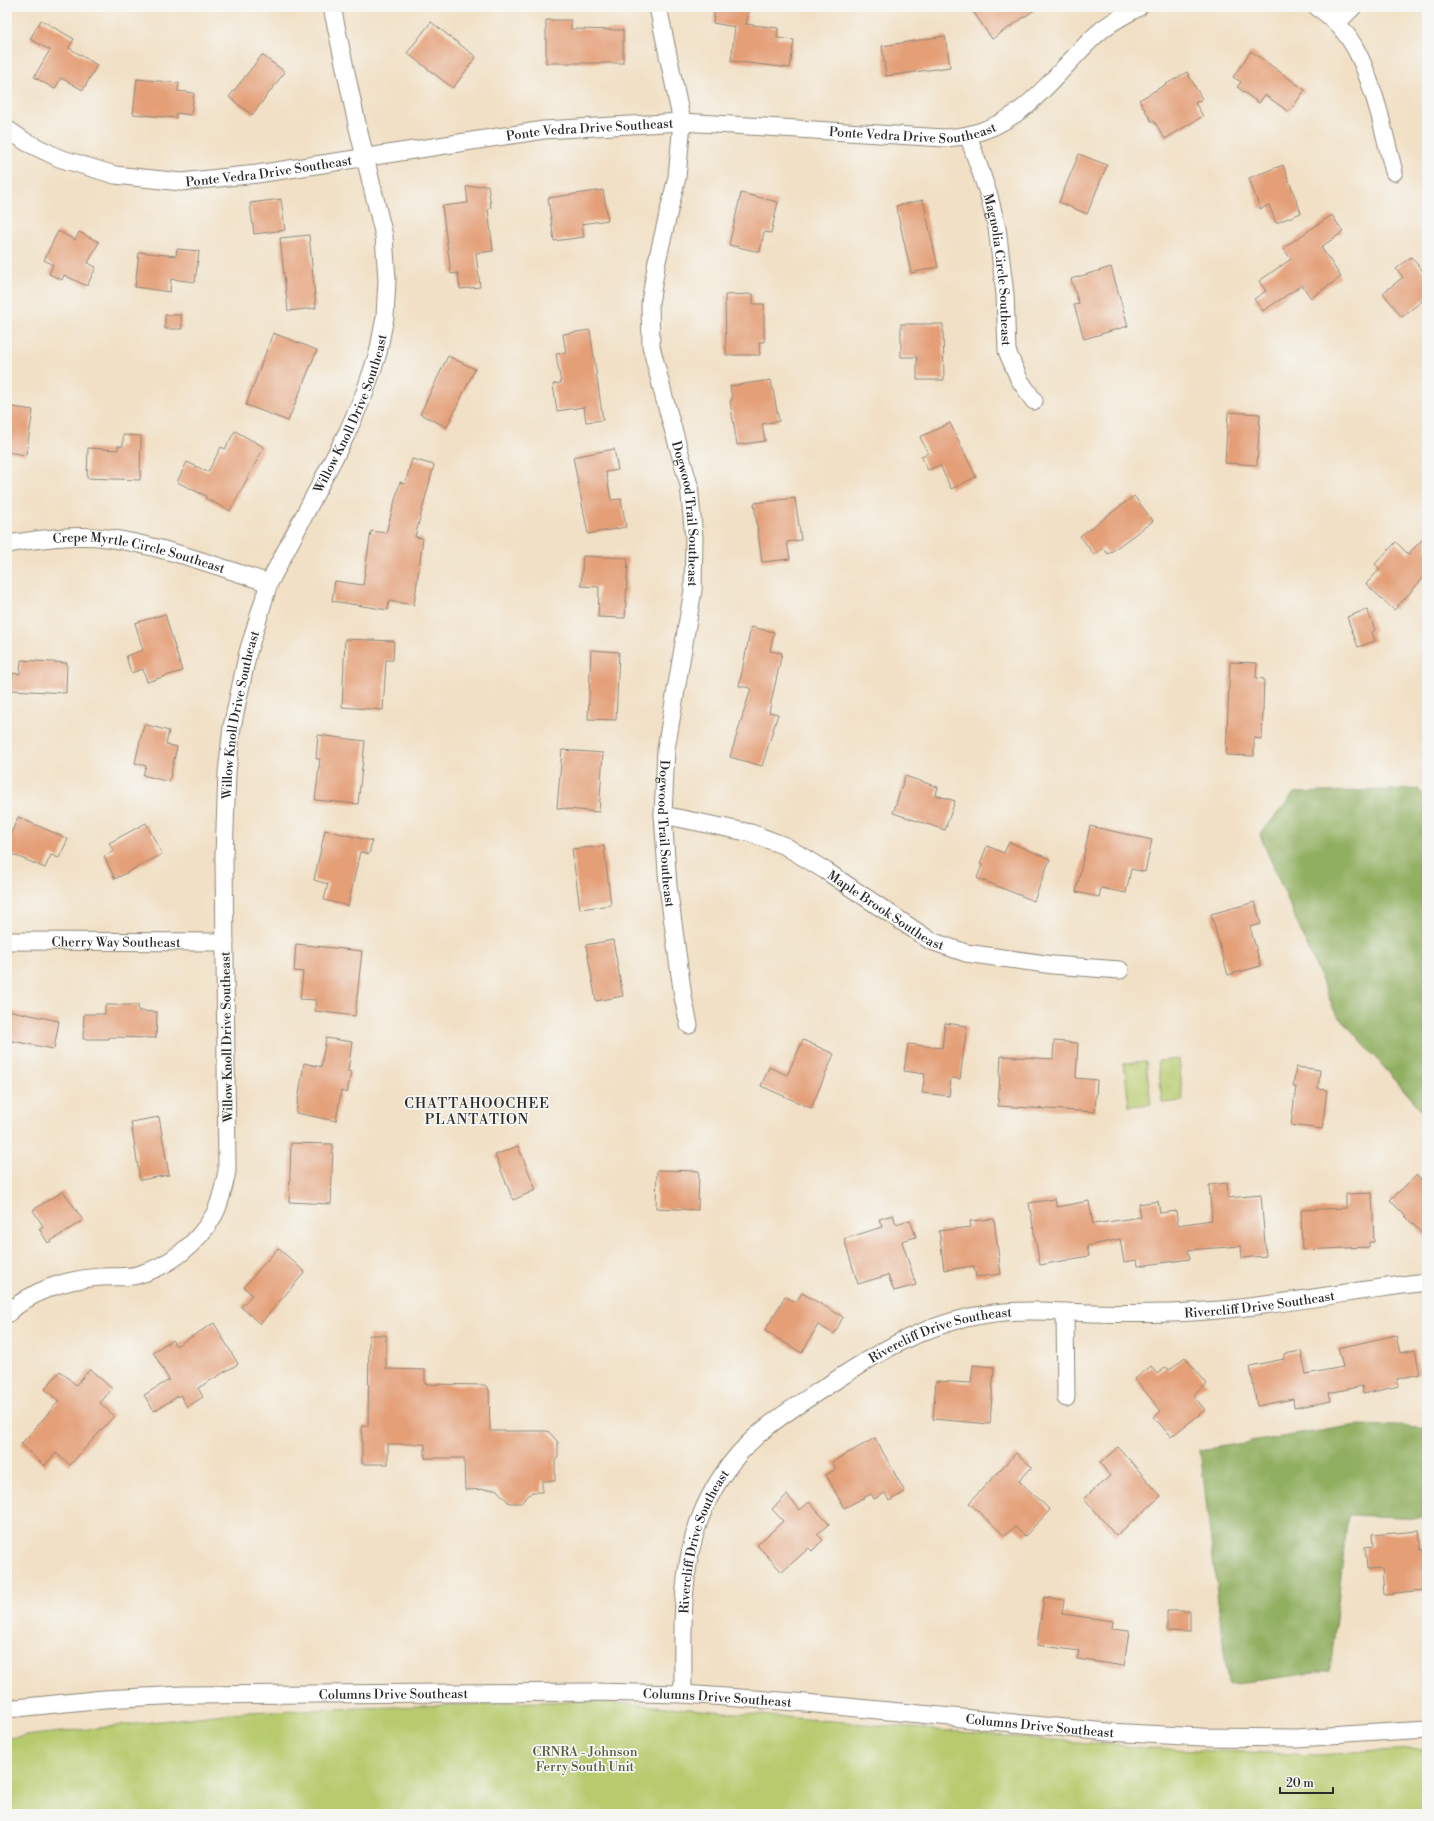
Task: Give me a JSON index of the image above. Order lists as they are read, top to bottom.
{
  "streets": {
    "street": [
      "Ponte Vedra Drive Southeast",
      "Magnolia Circle Southeast",
      "Willow Knoll Drive Southeast",
      "Dogwood Trail Southeast",
      "Crepe Myrtle Circle Southeast",
      "Maple Brook Southeast",
      "Cherry Way Southeast",
      "Rivercliff Drive Southeast",
      "Columns Drive Southeast"
    ]
  },
  "crossings": [
    ["Ponte Vedra Drive Southeast", "Magnolia Circle Southeast"],
    ["Ponte Vedra Drive Southeast", "Willow Knoll Drive Southeast"],
    ["Ponte Vedra Drive Southeast", "Dogwood Trail Southeast"],
    ["Willow Knoll Drive Southeast", "Crepe Myrtle Circle Southeast"],
    ["Willow Knoll Drive Southeast", "Cherry Way Southeast"],
    ["Dogwood Trail Southeast", "Maple Brook Southeast"],
    ["Rivercliff Drive Southeast", "Columns Drive Southeast"]
  ],
  "districts": ["CHATTAHOOCHEE PLANTATION"],
  "parks": ["CRNRA - Johnson Ferry South Unit"],
  "scale_bar": "20 m"
}
